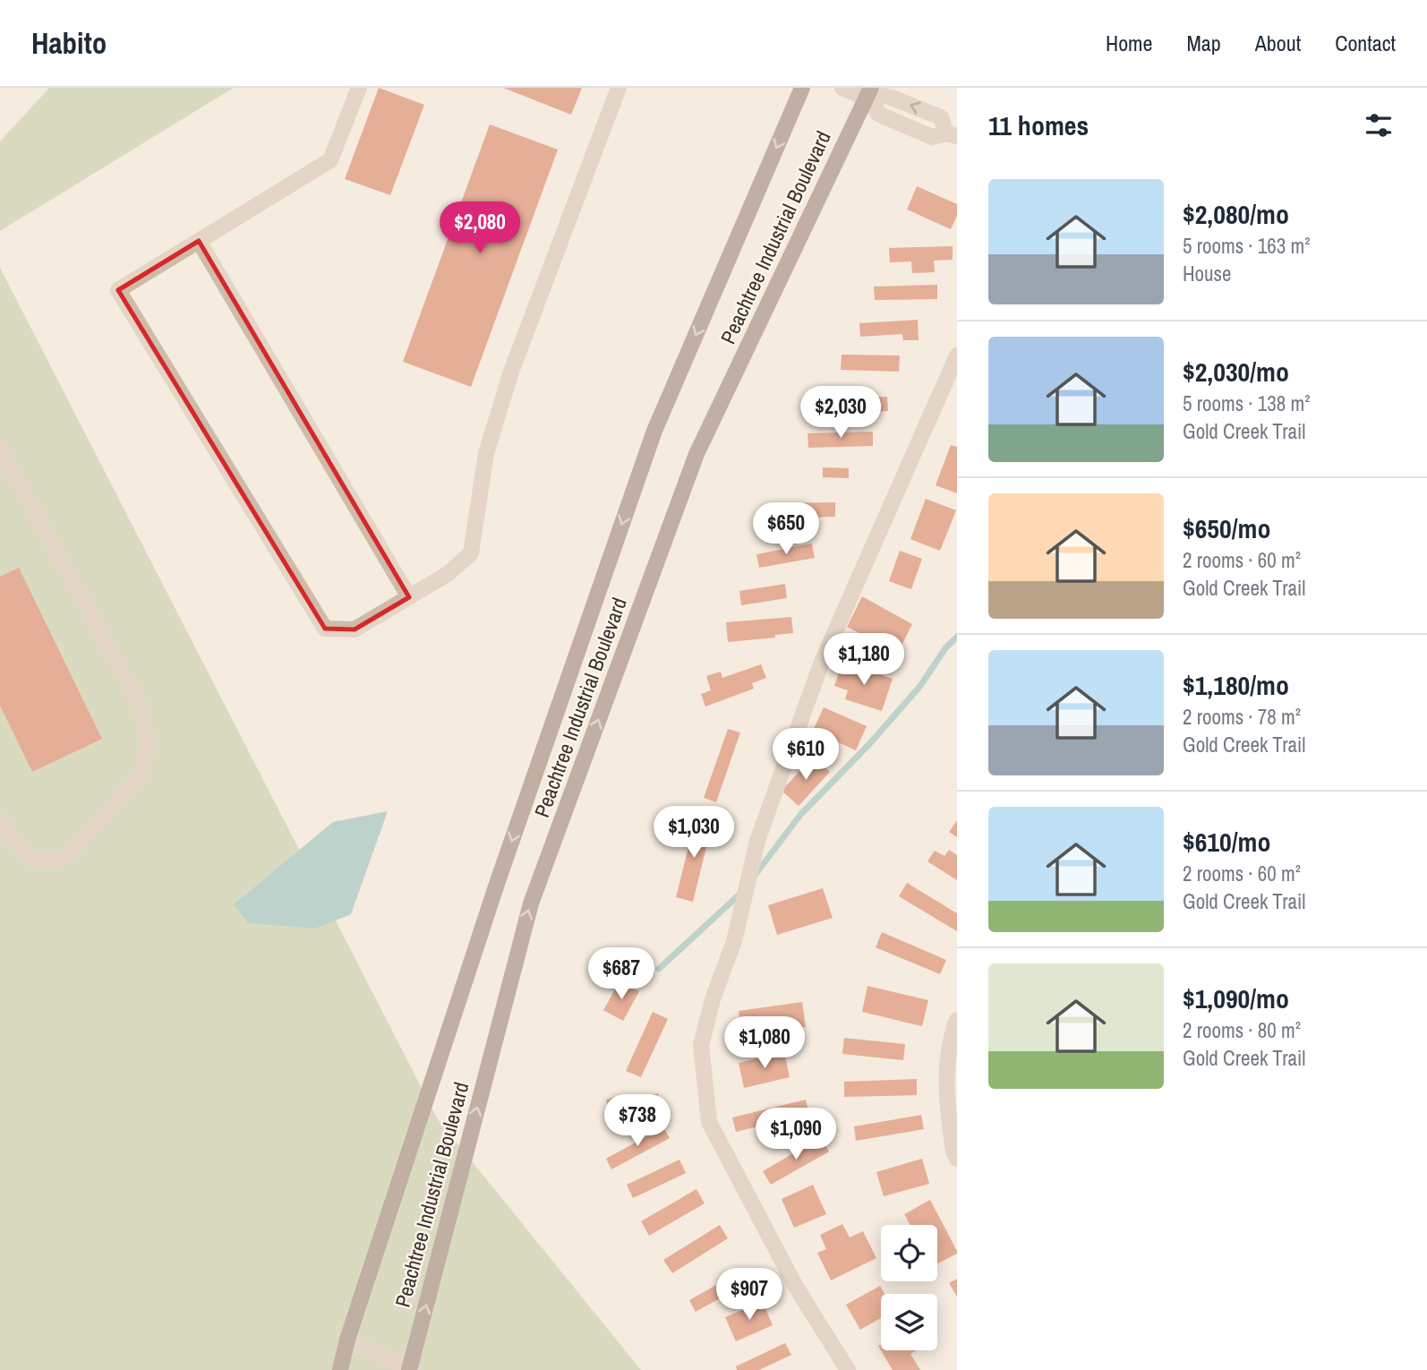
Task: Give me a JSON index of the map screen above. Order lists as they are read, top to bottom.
{
  "streets": {
    "main road": ["Peachtree Industrial Boulevard"]
  },
  "page": {
    "header": "Habito",
    "nav": [
      "Home",
      "Map",
      "About",
      "Contact"
    ],
    "heading": "11 homes",
    "list": [
      {
        "name": "$2,080/mo",
        "note": "5 rooms · 163 m² · House"
      },
      {
        "name": "$2,030/mo",
        "note": "5 rooms · 138 m² · Gold Creek Trail"
      },
      {
        "name": "$650/mo",
        "note": "2 rooms · 60 m² · Gold Creek Trail"
      },
      {
        "name": "$1,180/mo",
        "note": "2 rooms · 78 m² · Gold Creek Trail"
      },
      {
        "name": "$610/mo",
        "note": "2 rooms · 60 m² · Gold Creek Trail"
      },
      {
        "name": "$1,090/mo",
        "note": "2 rooms · 80 m² · Gold Creek Trail"
      }
    ],
    "price": [
      "$2,080",
      "$2,030",
      "$650",
      "$1,180",
      "$610",
      "$1,030",
      "$687",
      "$1,080",
      "$738",
      "$1,090",
      "$907"
    ]
  }
}
